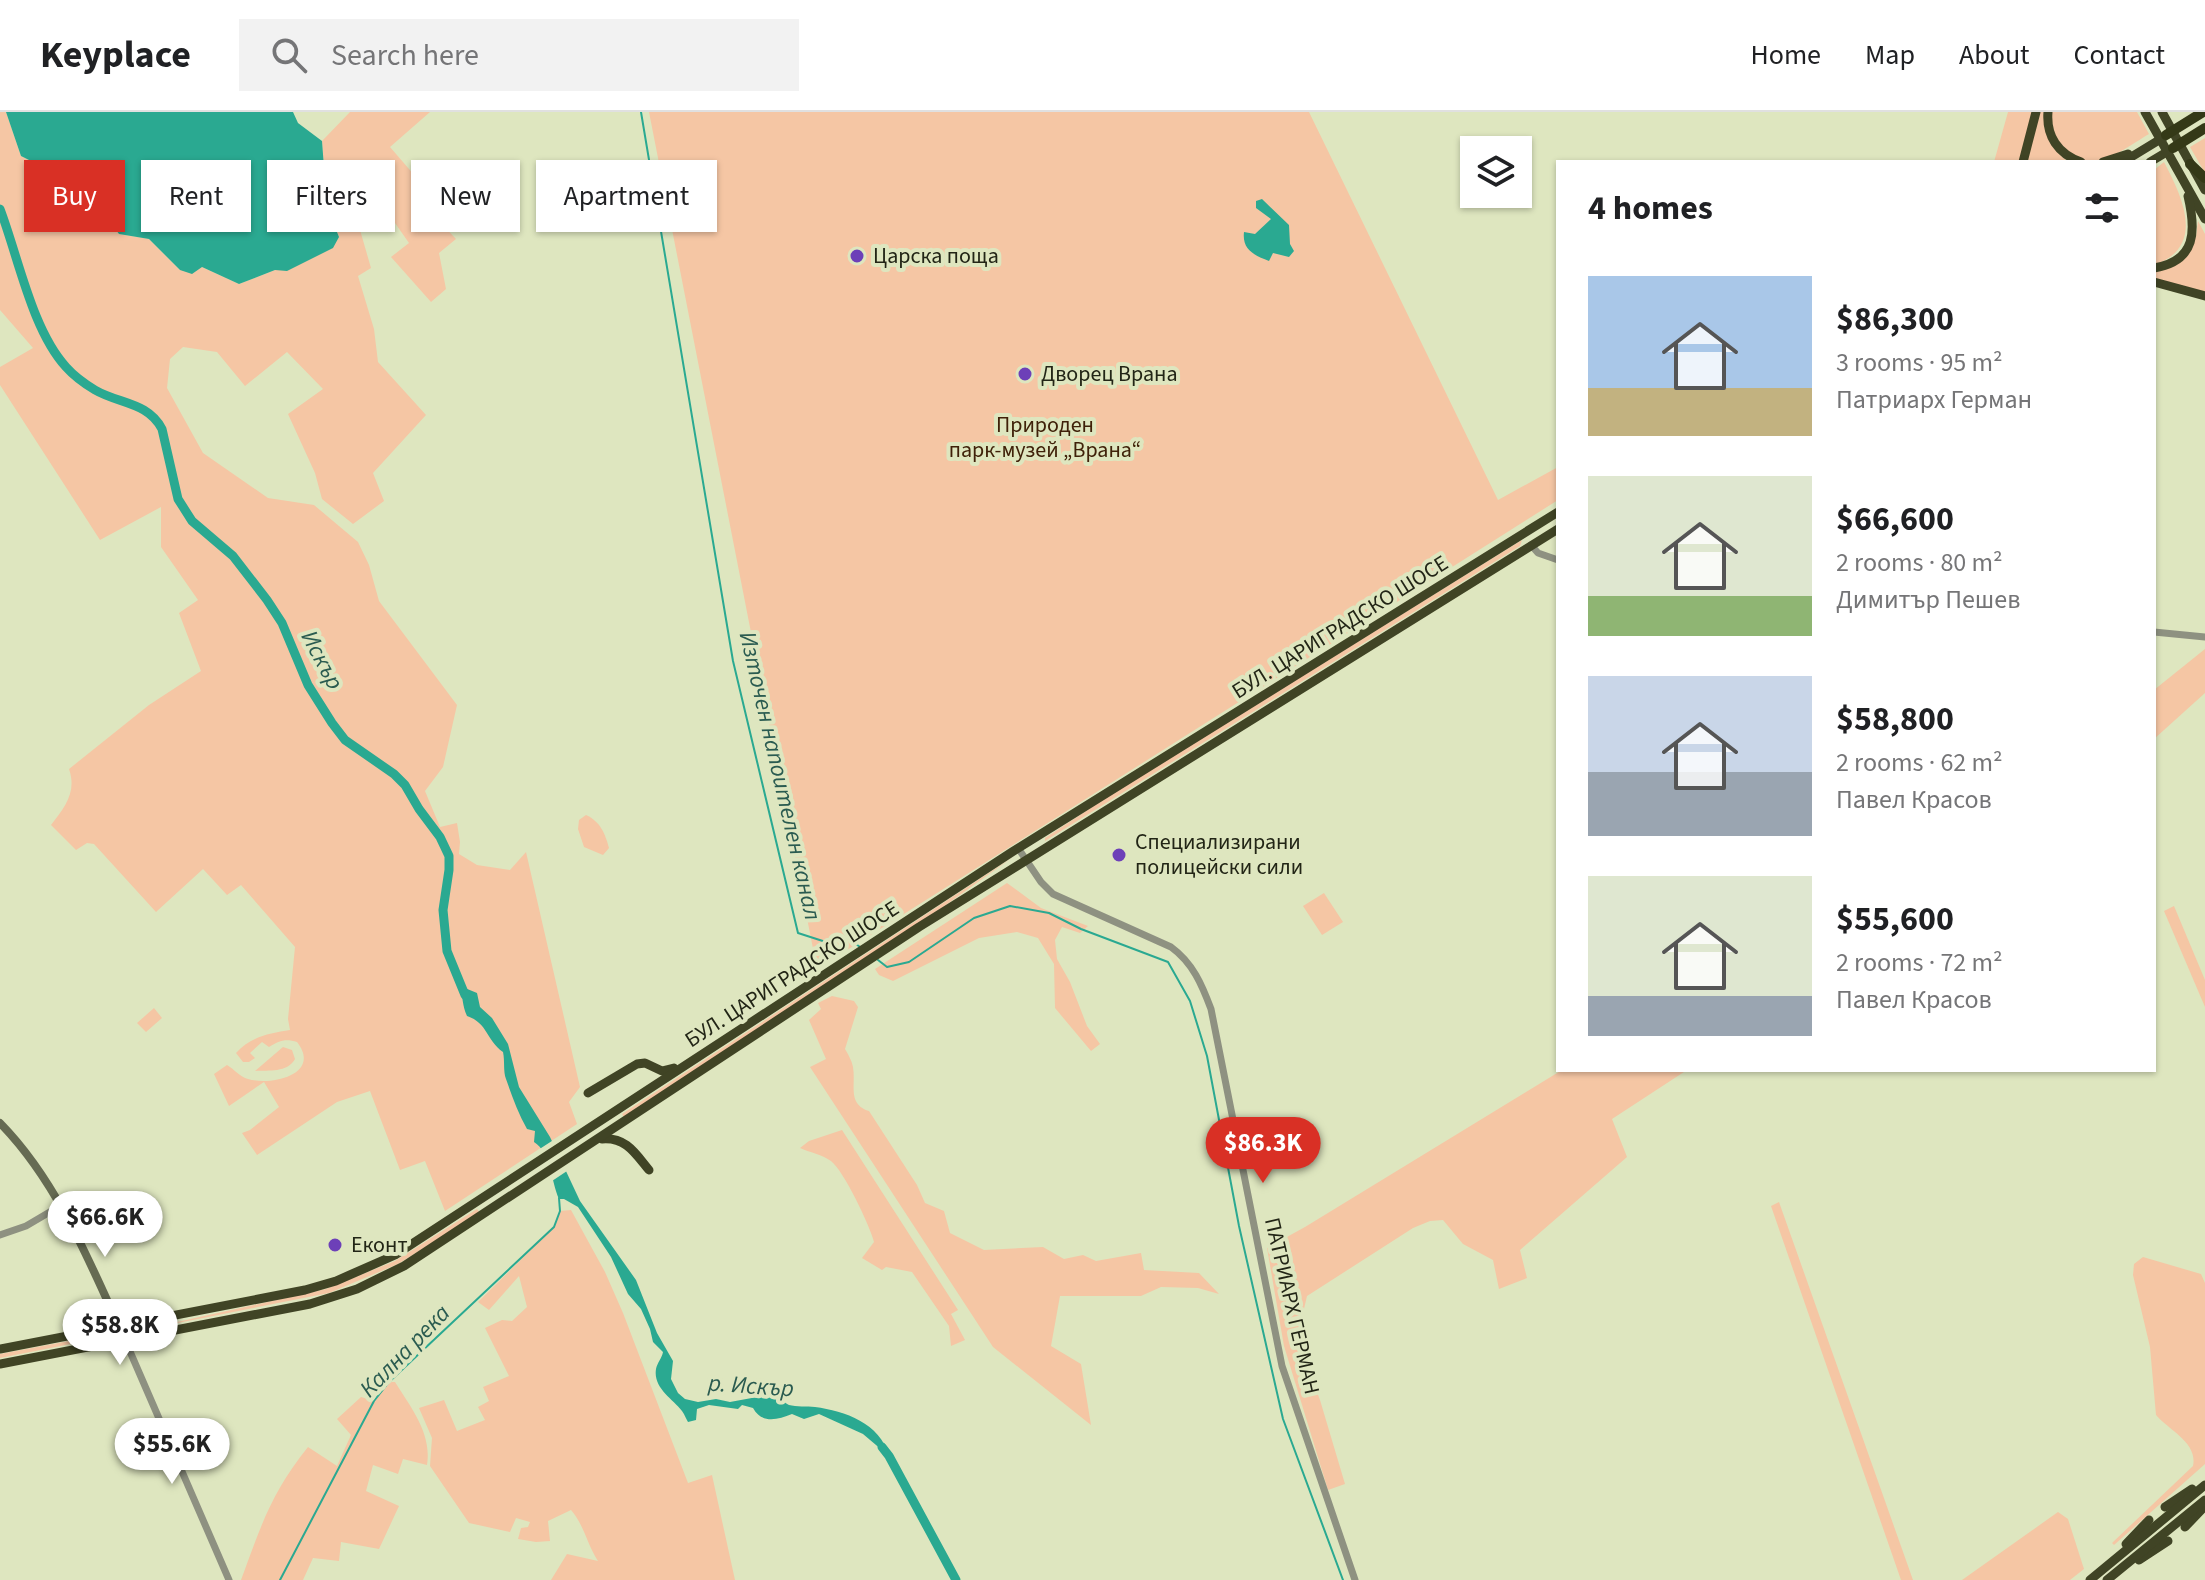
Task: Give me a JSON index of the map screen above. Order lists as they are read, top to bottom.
{
  "streets": {
    "highway": ["БУЛ. ЦАРИГРАДСКО ШОСЕ"],
    "street": ["ПАТРИАРХ ГЕРМАН"]
  },
  "crossings": [
    ["БУЛ. ЦАРИГРАДСКО ШОСЕ", "ПАТРИАРХ ГЕРМАН"]
  ],
  "water": [
    "Искър",
    "Източен напоителен канал",
    "Кална река",
    "р. Искър"
  ],
  "parks": ["Природен парк-музей „Врана“"],
  "places": [
    "Царска поща",
    "Дворец Врана",
    "Специализирани полицейски сили",
    "Еконт"
  ],
  "page": {
    "header": "Keyplace",
    "search": "Search here",
    "nav": [
      "Home",
      "Map",
      "About",
      "Contact"
    ],
    "chip": [
      "Buy",
      "Rent",
      "Filters",
      "New",
      "Apartment"
    ],
    "heading": "4 homes",
    "list": [
      {
        "name": "$86,300",
        "note": "3 rooms · 95 m² · Патриарх Герман"
      },
      {
        "name": "$66,600",
        "note": "2 rooms · 80 m² · Димитър Пешев"
      },
      {
        "name": "$58,800",
        "note": "2 rooms · 62 m² · Павел Красов"
      },
      {
        "name": "$55,600",
        "note": "2 rooms · 72 m² · Павел Красов"
      }
    ],
    "price": [
      "$86.3K",
      "$66.6K",
      "$58.8K",
      "$55.6K"
    ]
  }
}
